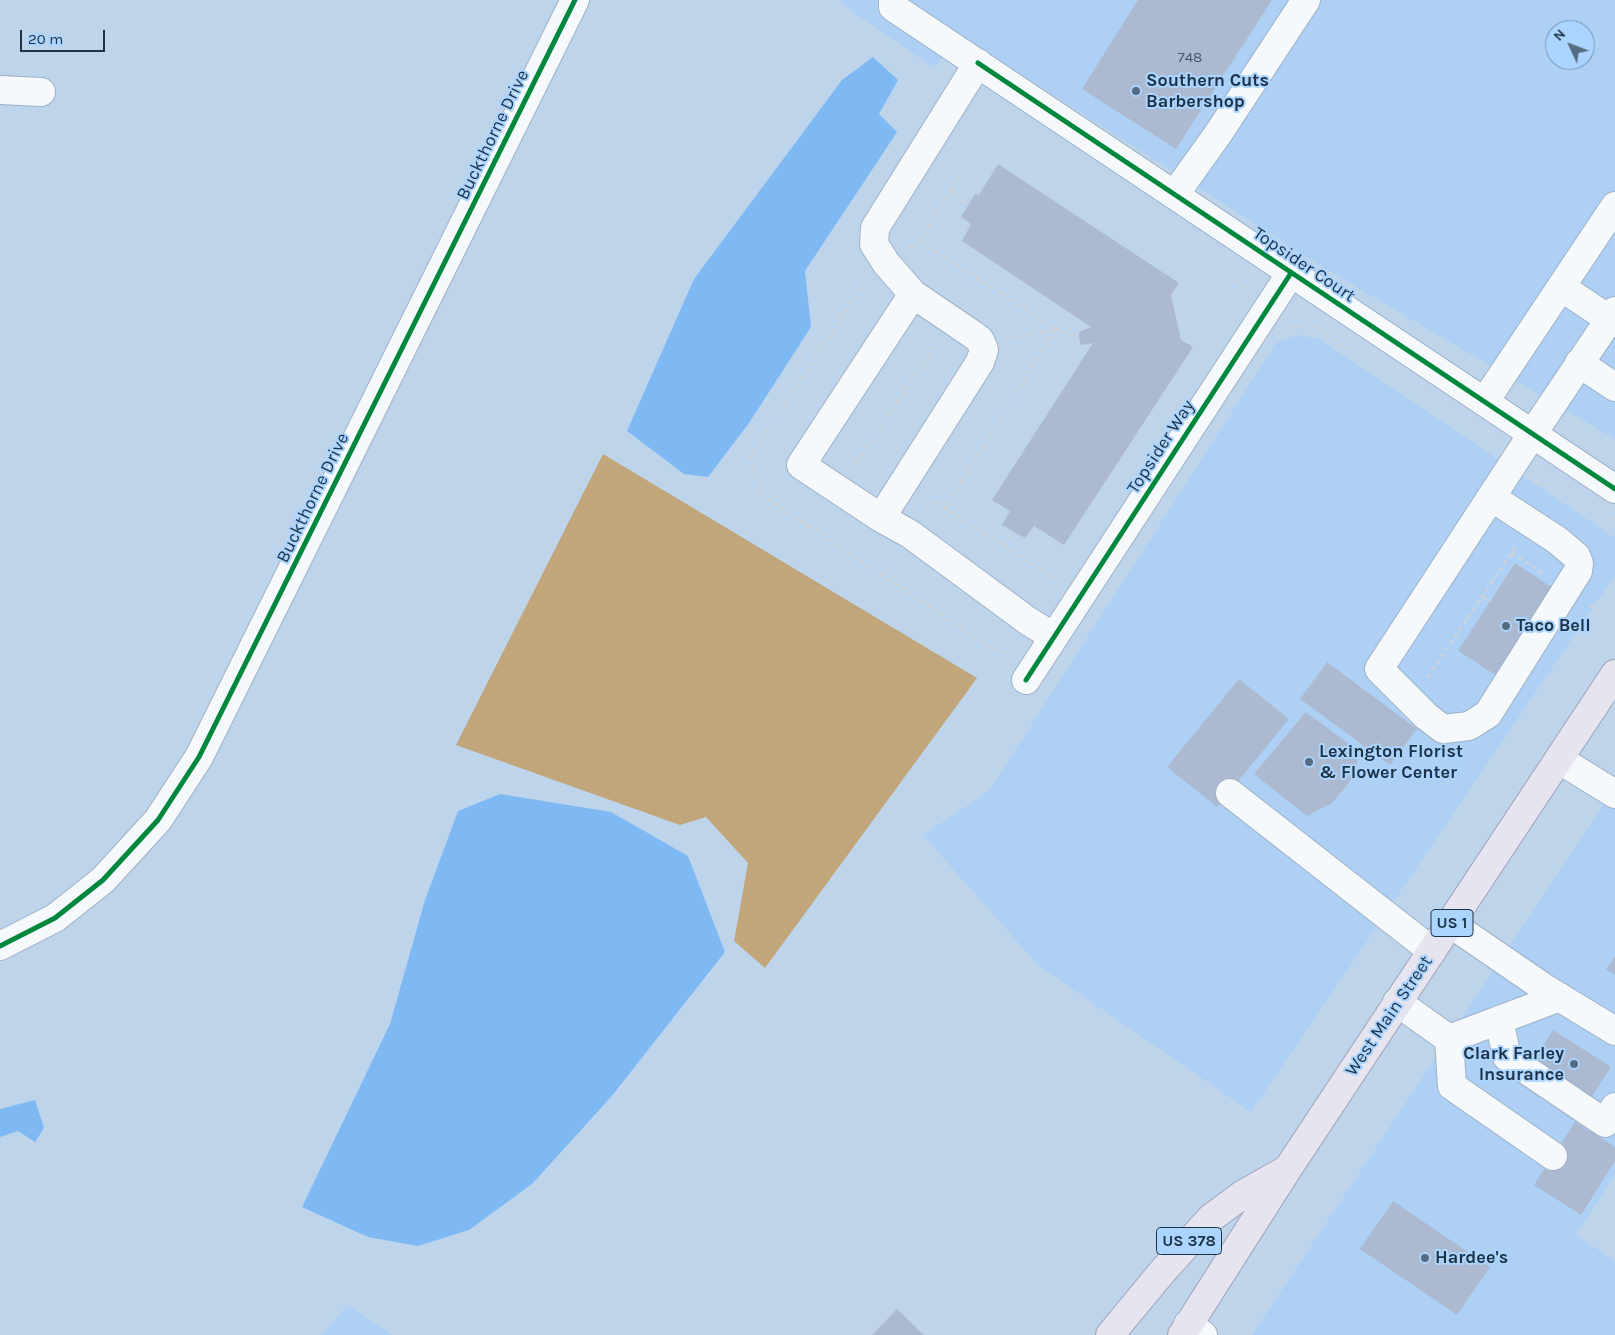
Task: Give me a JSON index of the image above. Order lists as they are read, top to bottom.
{
  "streets": {
    "main road": ["US 1", "West Main Street", "US 378"],
    "street": ["Buckthorne Drive", "Topsider Court", "Topsider Way"]
  },
  "crossings": [
    ["Topsider Court", "Topsider Way"],
    ["West Main Street", "US 378"]
  ],
  "places": [
    "Southern Cuts Barbershop",
    "Taco Bell",
    "Lexington Florist & Flower Center",
    "Clark Farley Insurance",
    "Hardee's"
  ],
  "house_numbers": ["748"],
  "scale_bar": "20 m",
  "north": "top left"
}
